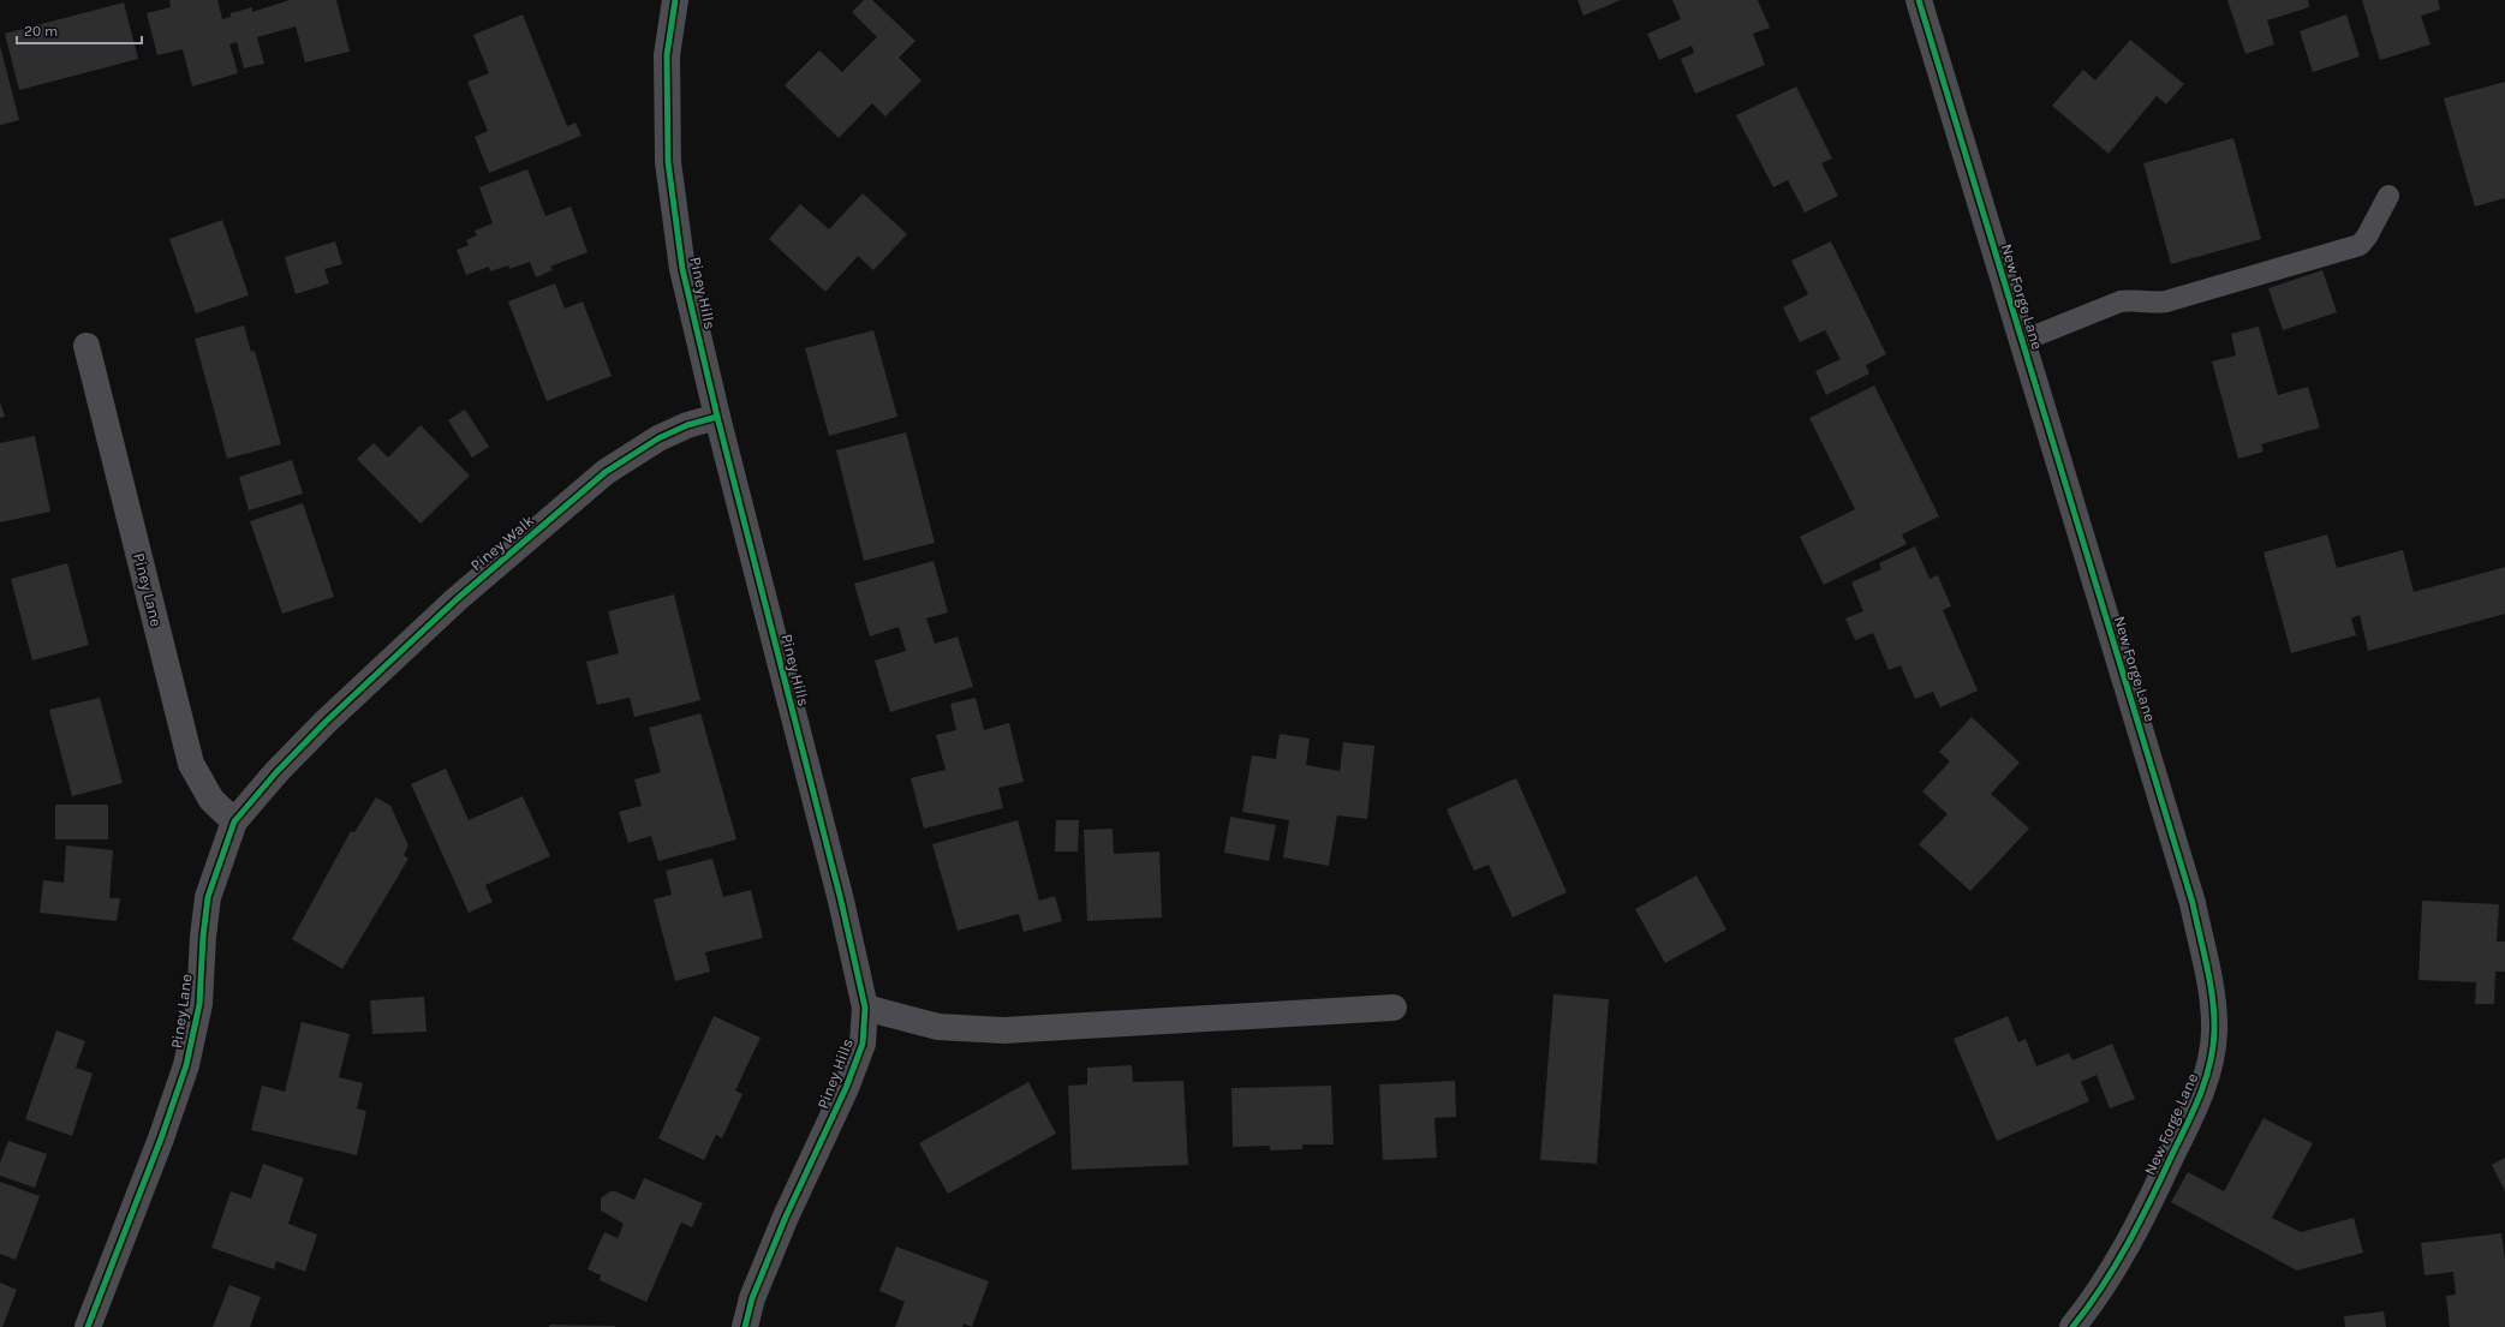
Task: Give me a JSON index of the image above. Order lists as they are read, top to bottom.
{
  "streets": {
    "street": [
      "Piney Hills",
      "New Forge Lane",
      "Piney Walk",
      "Piney Lane"
    ]
  },
  "crossings": [
    ["Piney Hills", "Piney Walk"],
    ["Piney Walk", "Piney Lane"]
  ],
  "scale_bar": "20 m"
}
